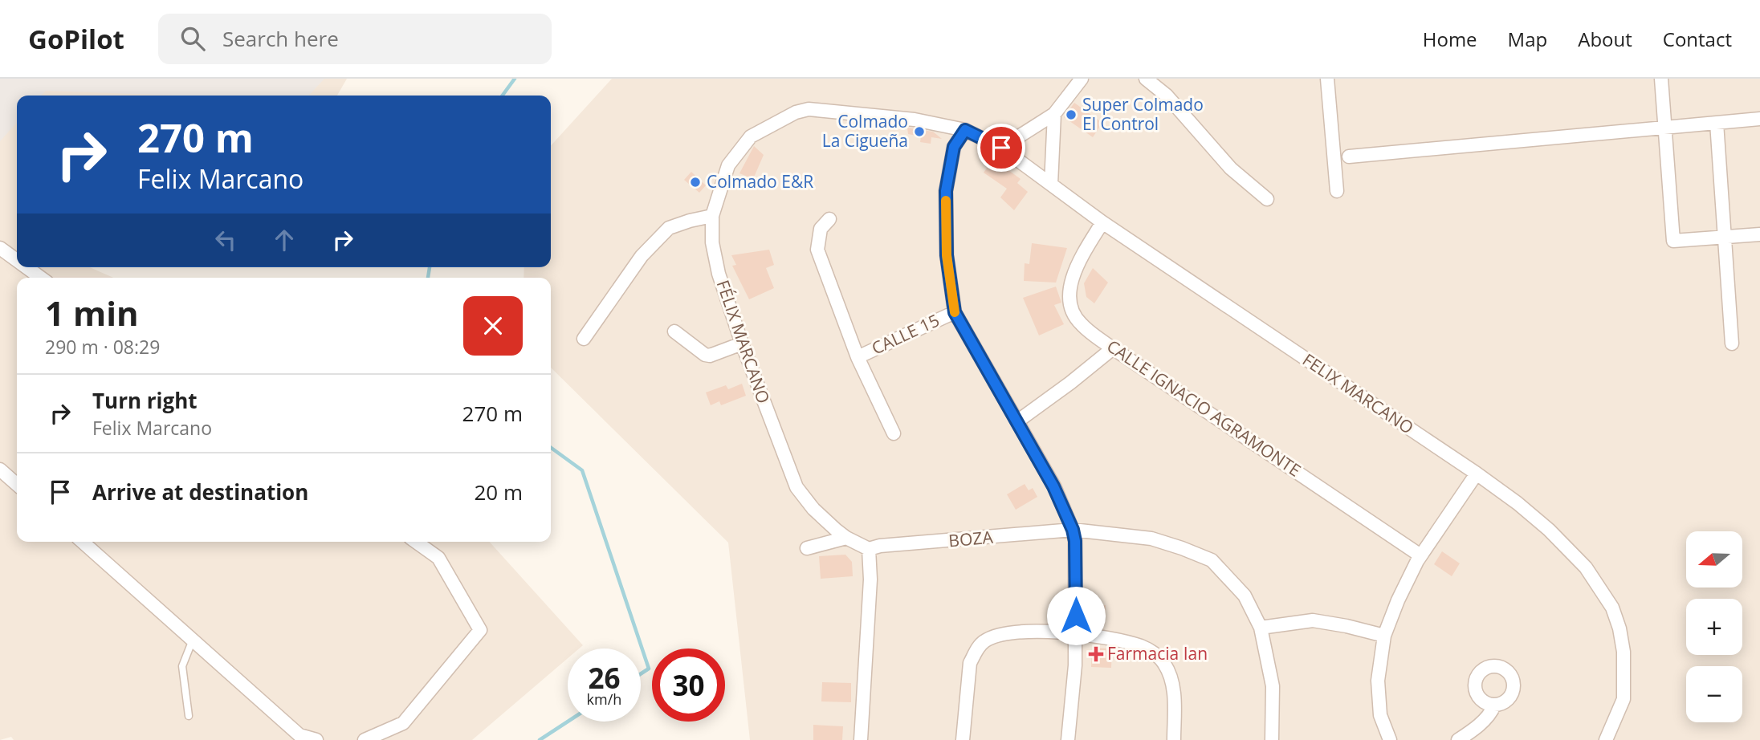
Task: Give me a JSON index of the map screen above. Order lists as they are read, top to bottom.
{
  "streets": {
    "street": [
      "CALLE 15",
      "FÉLIX MARCANO",
      "FELIX MARCANO",
      "CALLE IGNACIO AGRAMONTE",
      "BOZA"
    ]
  },
  "crossings": [
    ["FÉLIX MARCANO", "FELIX MARCANO"],
    ["FÉLIX MARCANO", "BOZA"],
    ["FELIX MARCANO", "CALLE IGNACIO AGRAMONTE"]
  ],
  "places": {
    "other": ["Super Colmado El Control", "Colmado La Cigueña", "Colmado E&R"],
    "health": ["Farmacia Ian"]
  },
  "north": "left",
  "page": {
    "header": "GoPilot",
    "search": "Search here",
    "nav": [
      "Home",
      "Map",
      "About",
      "Contact"
    ],
    "turn": ["270 m", "Felix Marcano"],
    "heading": ["1 min", "290 m · 08:29"],
    "list": [
      {
        "name": "Turn right",
        "note": "Felix Marcano",
        "value": "270 m"
      },
      {
        "name": "Arrive at destination",
        "value": "20 m"
      }
    ],
    "map_buttons": ["+", "−"],
    "speed": "26 km/h",
    "limit": "30"
  }
}
